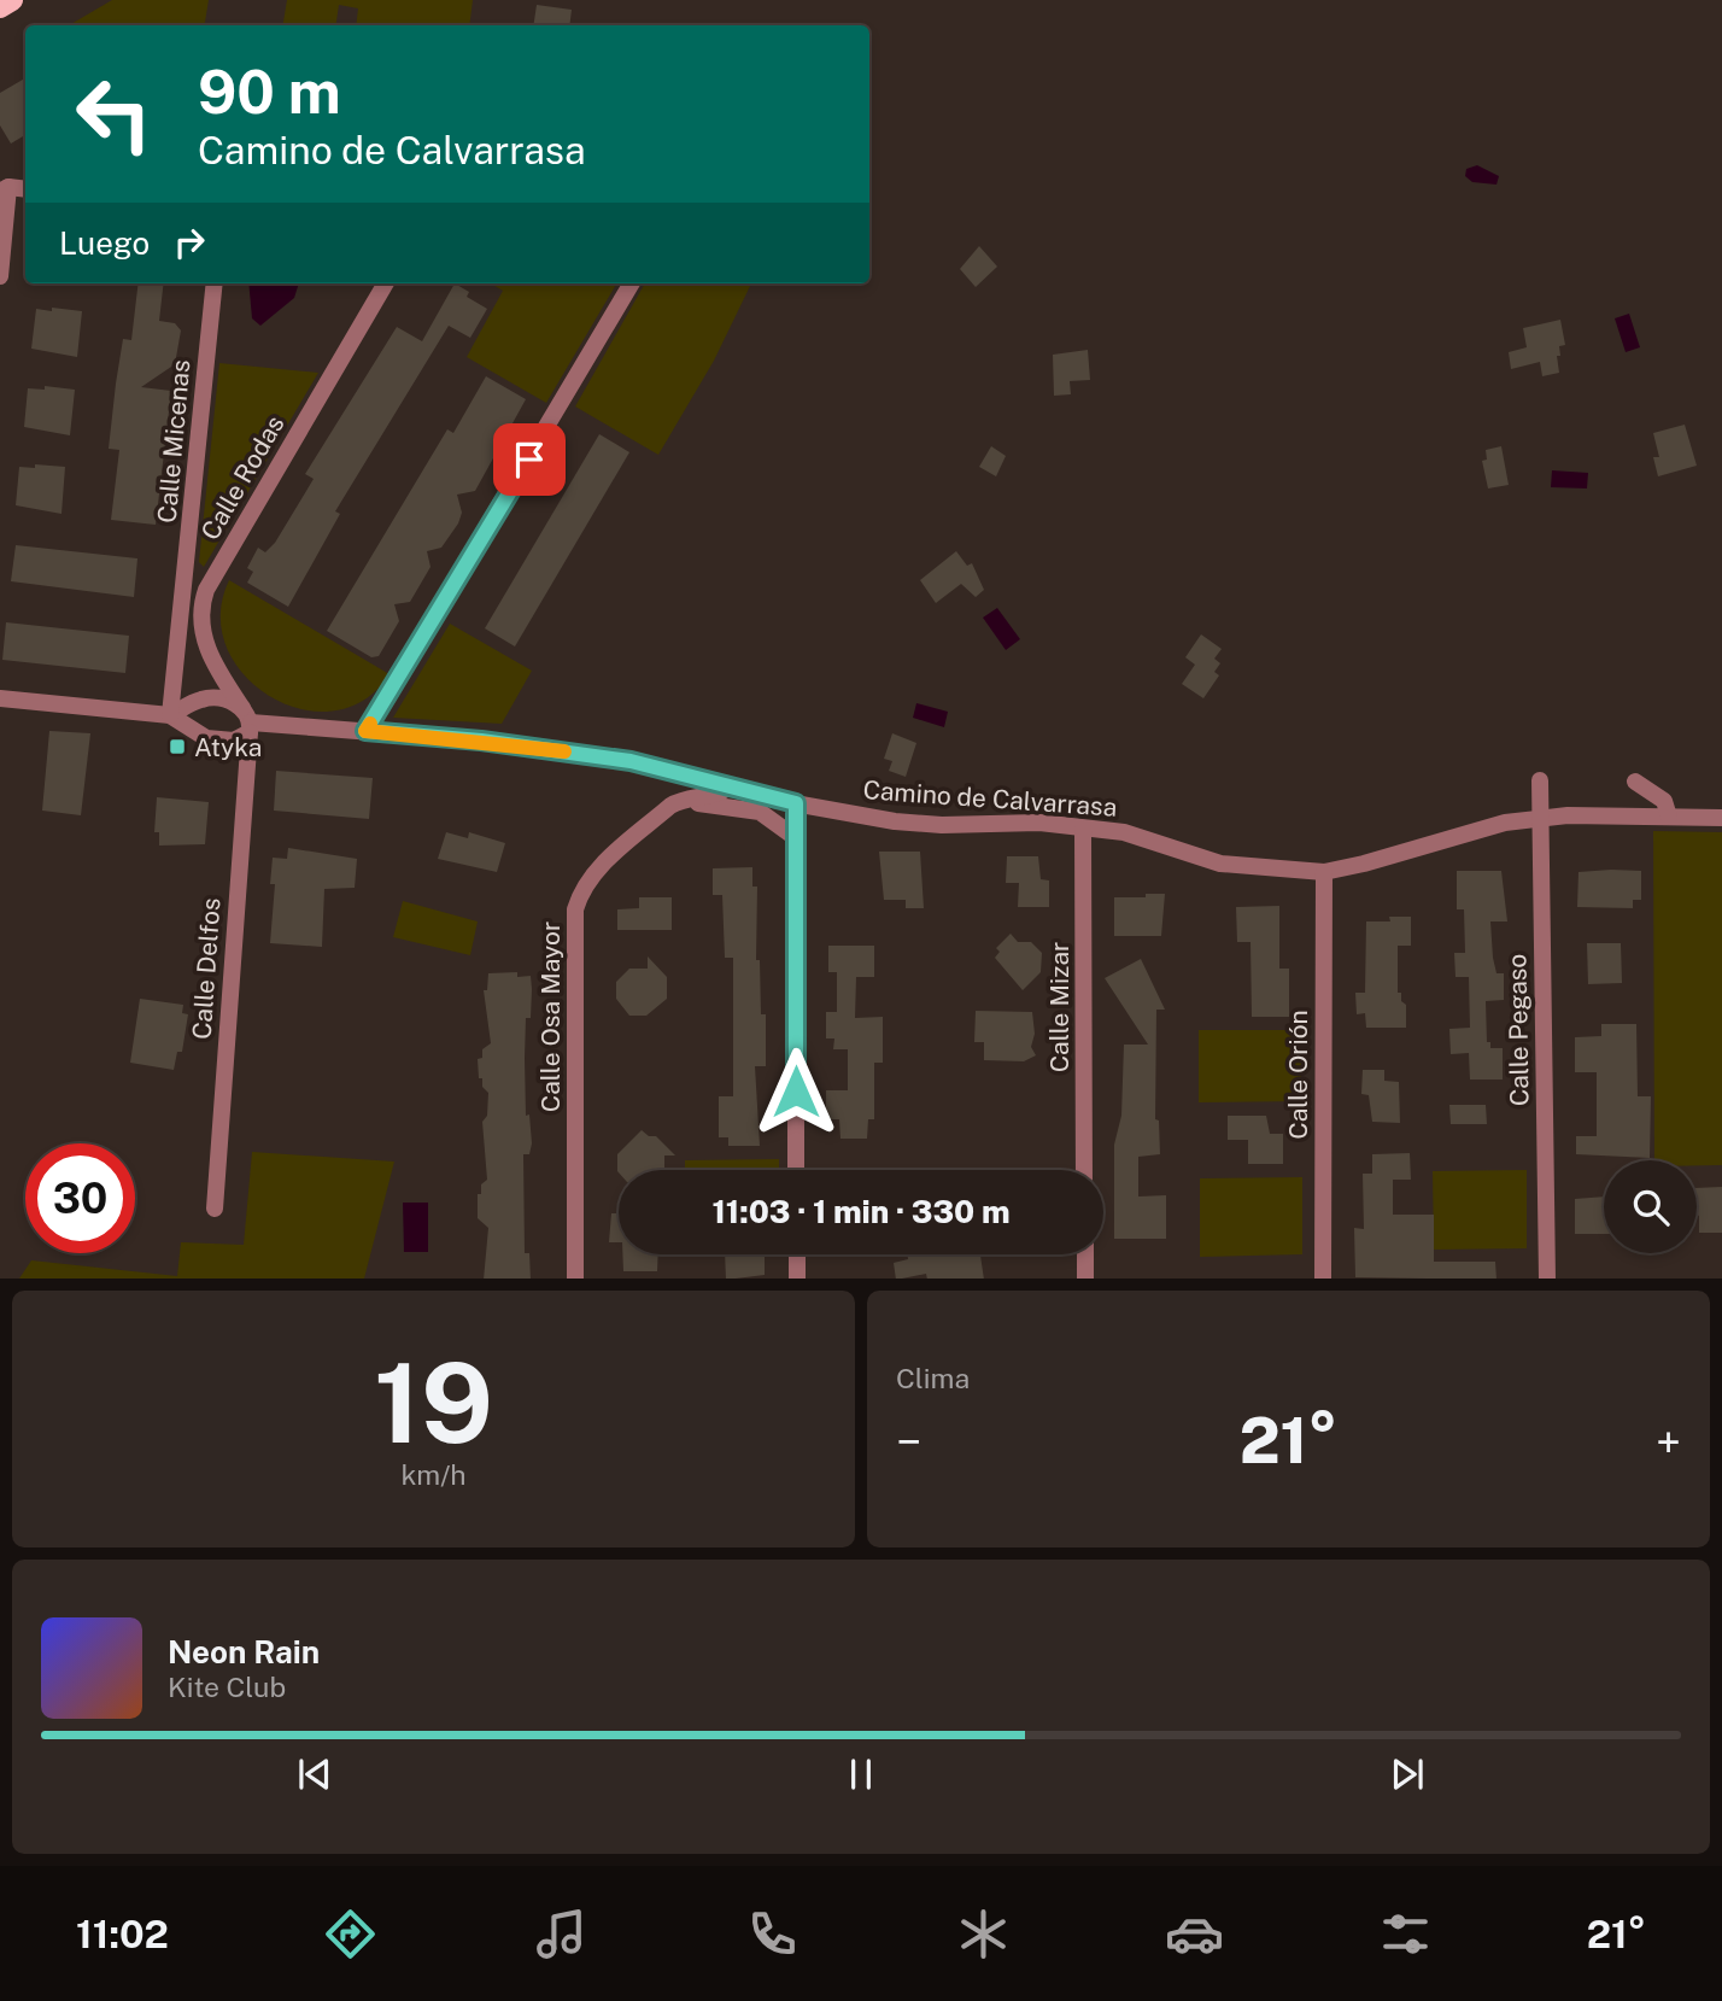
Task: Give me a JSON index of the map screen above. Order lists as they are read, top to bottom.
{
  "streets": {
    "street": [
      "Calle Micenas",
      "Calle Rodas",
      "Camino de Calvarrasa",
      "Calle Delfos",
      "Calle Mizar",
      "Calle Osa Mayor",
      "Calle Pegaso",
      "Calle Orión"
    ]
  },
  "crossings": [
    ["Calle Micenas", "Calle Rodas"],
    ["Camino de Calvarrasa", "Calle Delfos"],
    ["Camino de Calvarrasa", "Calle Mizar"],
    ["Camino de Calvarrasa", "Calle Pegaso"],
    ["Camino de Calvarrasa", "Calle Orión"]
  ],
  "places": {
    "transit": ["Atyka"]
  },
  "page": {
    "turn": ["90 m", "Camino de Calvarrasa"],
    "then": "Luego",
    "limit": "30",
    "trip": "11:03 · 1 min · 330 m",
    "tile": [
      ["19", "km/h"],
      "Clima"
    ],
    "heat": ["−", "21°", "+"],
    "song": ["Neon Rain", "Kite Club"],
    "tabs": ["11:02", "21°"]
  }
}
